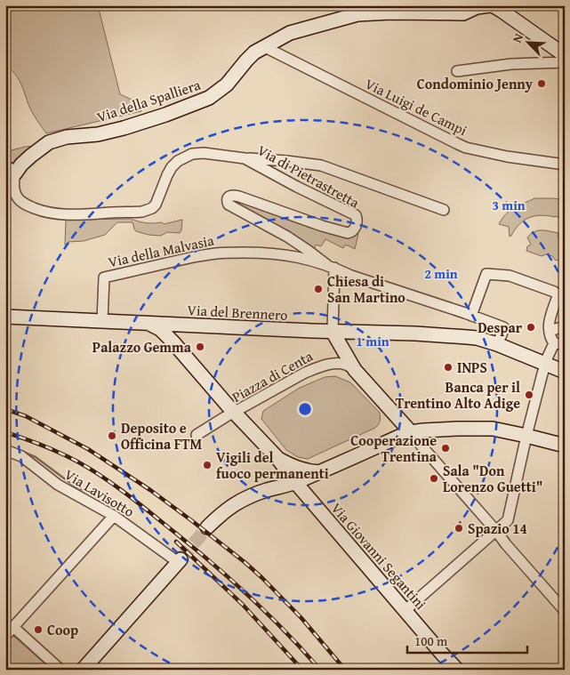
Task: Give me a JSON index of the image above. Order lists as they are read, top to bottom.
{
  "streets": {
    "main road": [
      "Via della Spalliera",
      "Via del Brennero",
      "Piazza di Centa",
      "Via Giovanni Segantini"
    ],
    "street": [
      "Via Luigi de Campi",
      "Via di Pietrastretta",
      "Via della Malvasia",
      "Via Lavisotto"
    ]
  },
  "crossings": [
    ["Via della Spalliera", "Via Luigi de Campi"],
    ["Via della Spalliera", "Via di Pietrastretta"],
    ["Via di Pietrastretta", "Via della Malvasia"],
    ["Via della Malvasia", "Via del Brennero"],
    ["Piazza di Centa", "Via Giovanni Segantini"]
  ],
  "places": [
    "Condominio Jenny",
    "Chiesa di San Martino",
    "Despar",
    "Palazzo Gemma",
    "INPS",
    "Banca per il Trentino Alto Adige",
    "Deposito e Officina FTM",
    "Cooperazione Trentina",
    "Vigili del fuoco permanenti",
    "Sala \"Don Lorenzo Guetti\"",
    "Spazio 14",
    "Coop"
  ],
  "scale_bar": "100 m",
  "north": "top left",
  "rings": ["3 min", "2 min", "1 min"]
}
